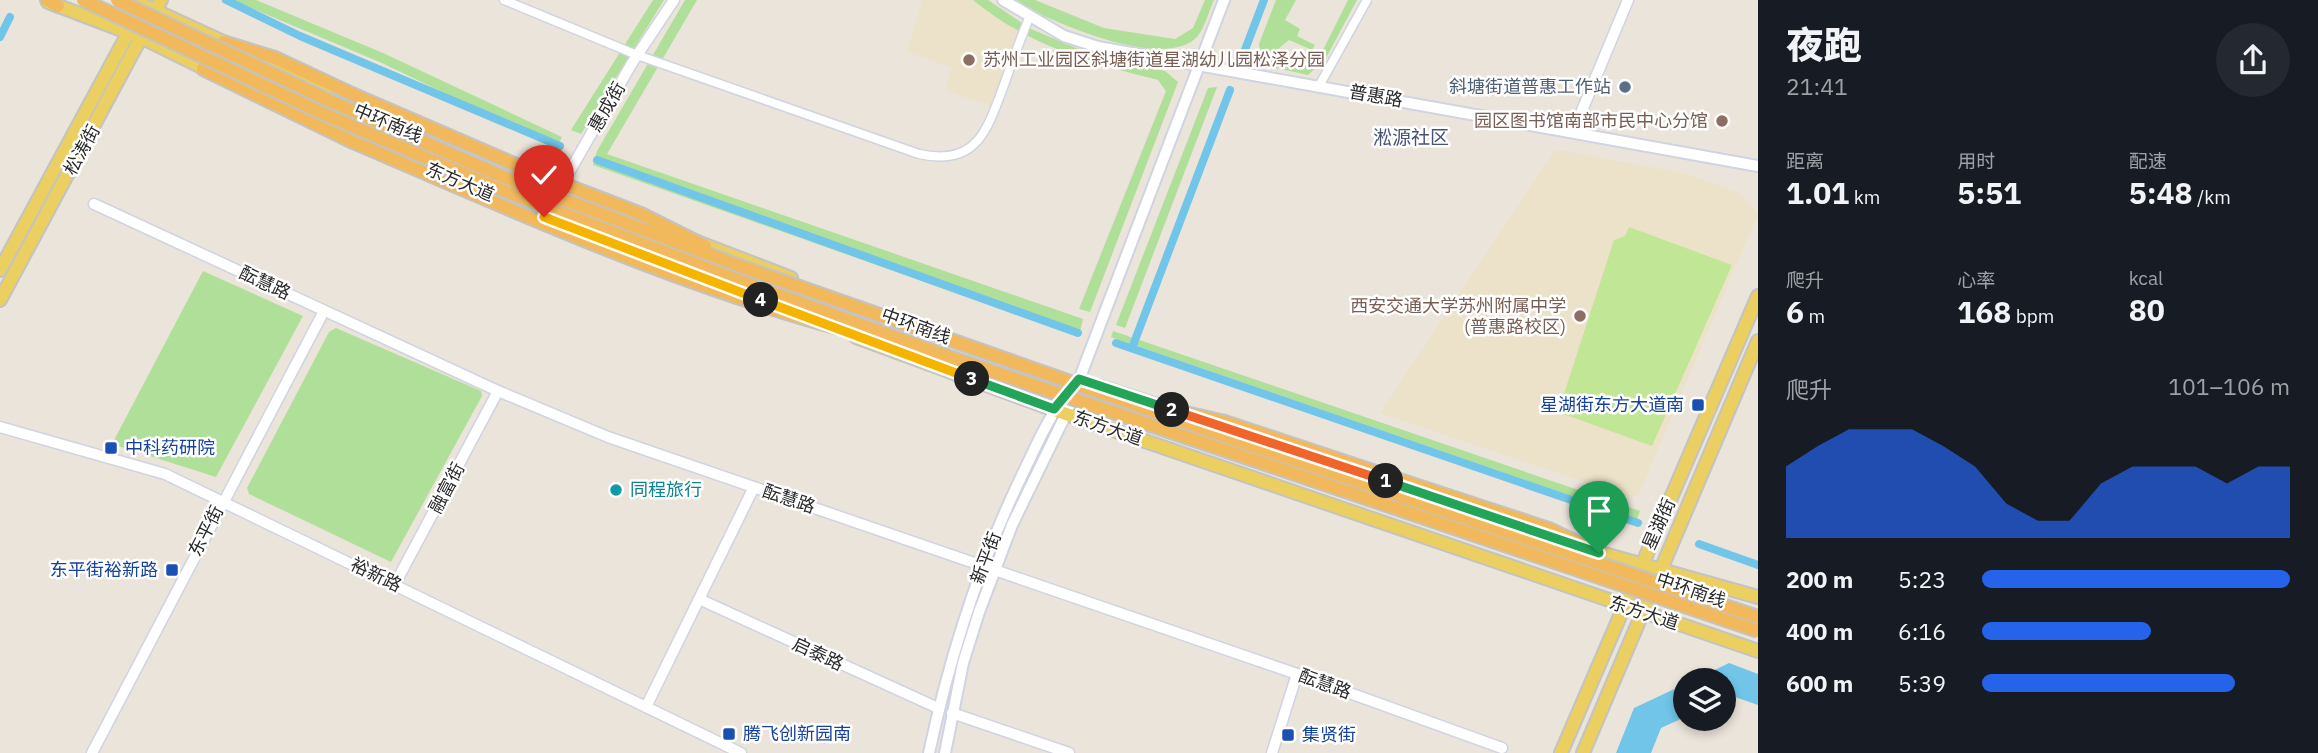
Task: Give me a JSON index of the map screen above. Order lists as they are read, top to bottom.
{
  "streets": {
    "highway": ["中环南线"],
    "main road": [
      "普惠路",
      "松涛街",
      "东方大道",
      "星湖街",
      "新平街"
    ],
    "street": [
      "惠成街",
      "酝慧路",
      "融富街",
      "东平街",
      "裕新路",
      "启泰路"
    ]
  },
  "crossings": [
    ["普惠路", "新平街"],
    ["惠成街", "东方大道"],
    ["松涛街", "东方大道"],
    ["东方大道", "星湖街"],
    ["东方大道", "新平街"],
    ["酝慧路", "融富街"],
    ["酝慧路", "东平街"],
    ["酝慧路", "新平街"],
    ["融富街", "裕新路"],
    ["东平街", "裕新路"],
    ["新平街", "启泰路"]
  ],
  "districts": ["淞源社区"],
  "places": {
    "other": [
      "苏州工业园区斜塘街道星湖幼儿园松泽分园",
      "斜塘街道普惠工作站",
      "园区图书馆南部市民中心分馆",
      "西安交通大学苏州附属中学 (普惠路校区)",
      "同程旅行"
    ],
    "transit": [
      "星湖街东方大道南",
      "中科药研院",
      "东平街裕新路",
      "腾飞创新园南",
      "集贤街"
    ]
  },
  "page": {
    "heading": ["夜跑", "21:41"],
    "stats": [
      ["距离", "1.01 km"],
      ["用时", "5:51"],
      ["配速", "5:48 /km"],
      ["爬升", "6 m"],
      ["心率", "168 bpm"],
      ["kcal", "80"]
    ],
    "pins": [
      "4",
      "3",
      "2",
      "1"
    ],
    "chart": ["爬升", "101–106 m"],
    "list": [
      {
        "name": "200 m",
        "note": "5:23"
      },
      {
        "name": "400 m",
        "note": "6:16"
      },
      {
        "name": "600 m",
        "note": "5:39"
      }
    ]
  }
}
